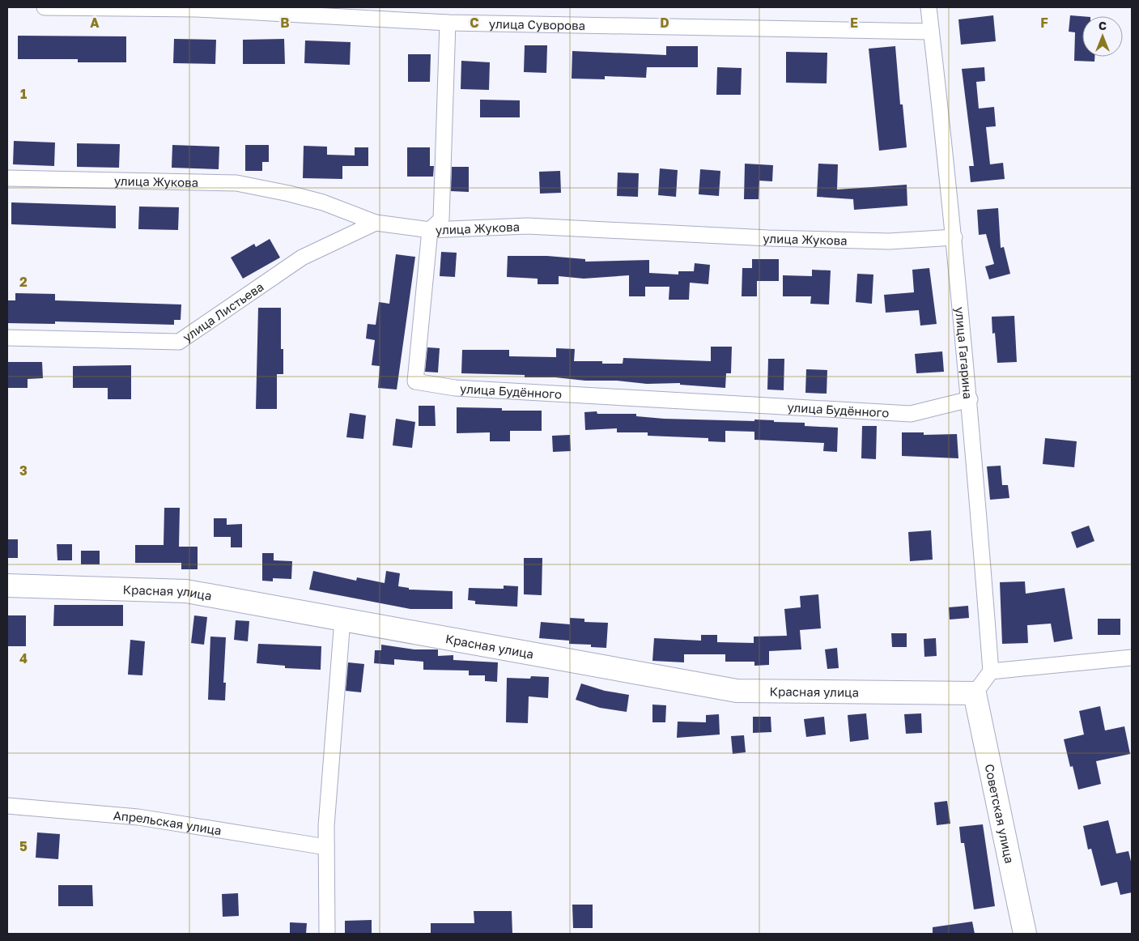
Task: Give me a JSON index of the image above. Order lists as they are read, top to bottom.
{
  "streets": {
    "main road": ["Красная улица", "Советская улица"],
    "street": [
      "улица Суворова",
      "улица Жукова",
      "улица Листьева",
      "улица Гагарина",
      "улица Будённого",
      "Апрельская улица"
    ]
  },
  "crossings": [
    ["улица Суворова", "улица Гагарина"],
    ["улица Жукова", "улица Листьева"],
    ["улица Жукова", "улица Гагарина"],
    ["улица Жукова", "улица Будённого"],
    ["улица Гагарина", "улица Будённого"],
    ["Красная улица", "Советская улица"]
  ],
  "north": "top",
  "grid": {
    "columns": [
      "A",
      "B",
      "C",
      "D",
      "E",
      "F"
    ],
    "rows": [
      "1",
      "2",
      "3",
      "4",
      "5"
    ]
  }
}
